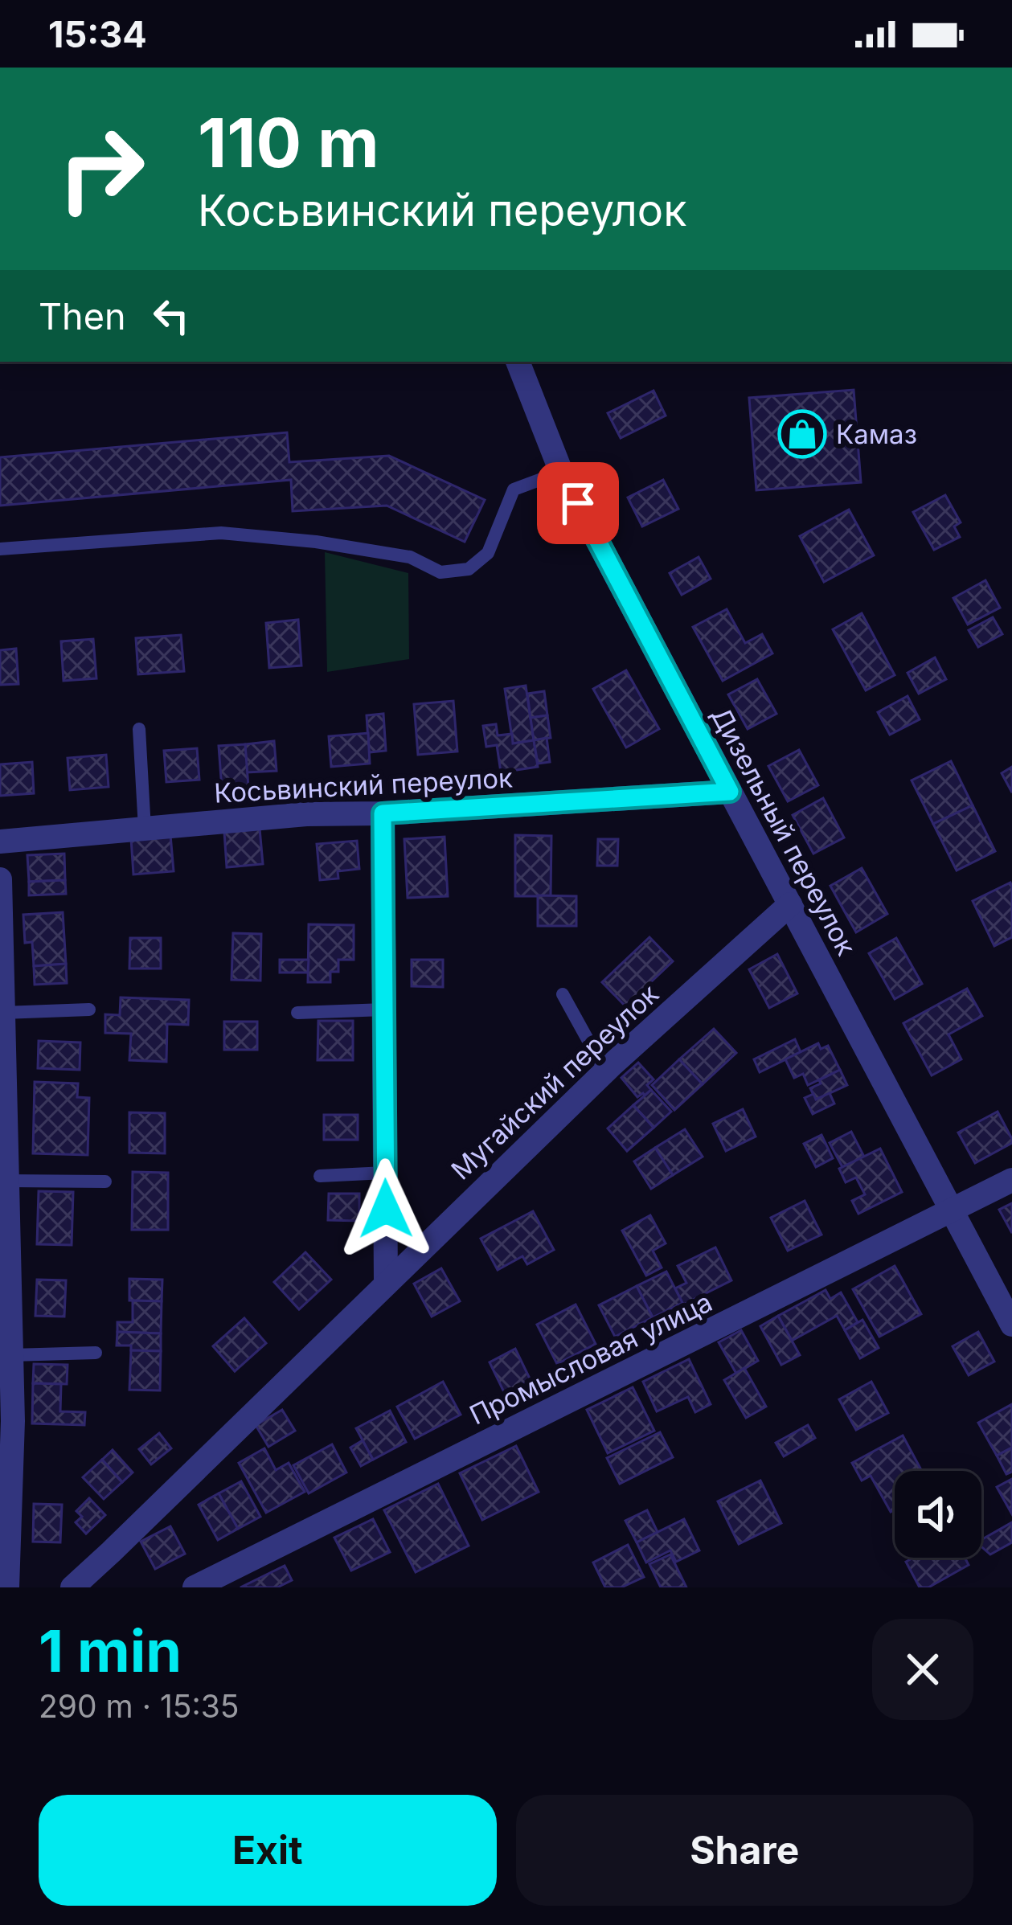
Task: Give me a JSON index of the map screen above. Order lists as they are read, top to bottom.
{
  "streets": {
    "street": [
      "Косьвинский переулок",
      "Дизельный переулок",
      "Мугайский переулок",
      "Промысловая улица"
    ]
  },
  "crossings": [
    ["Косьвинский переулок", "Дизельный переулок"],
    ["Дизельный переулок", "Мугайский переулок"],
    ["Дизельный переулок", "Промысловая улица"]
  ],
  "places": {
    "shop": ["Камаз"]
  },
  "page": {
    "status": "15:34",
    "turn": ["110 m", "Косьвинский переулок"],
    "then": "Then",
    "heading": ["1 min", "290 m · 15:35"],
    "buttons": ["Exit", "Share"]
  }
}
